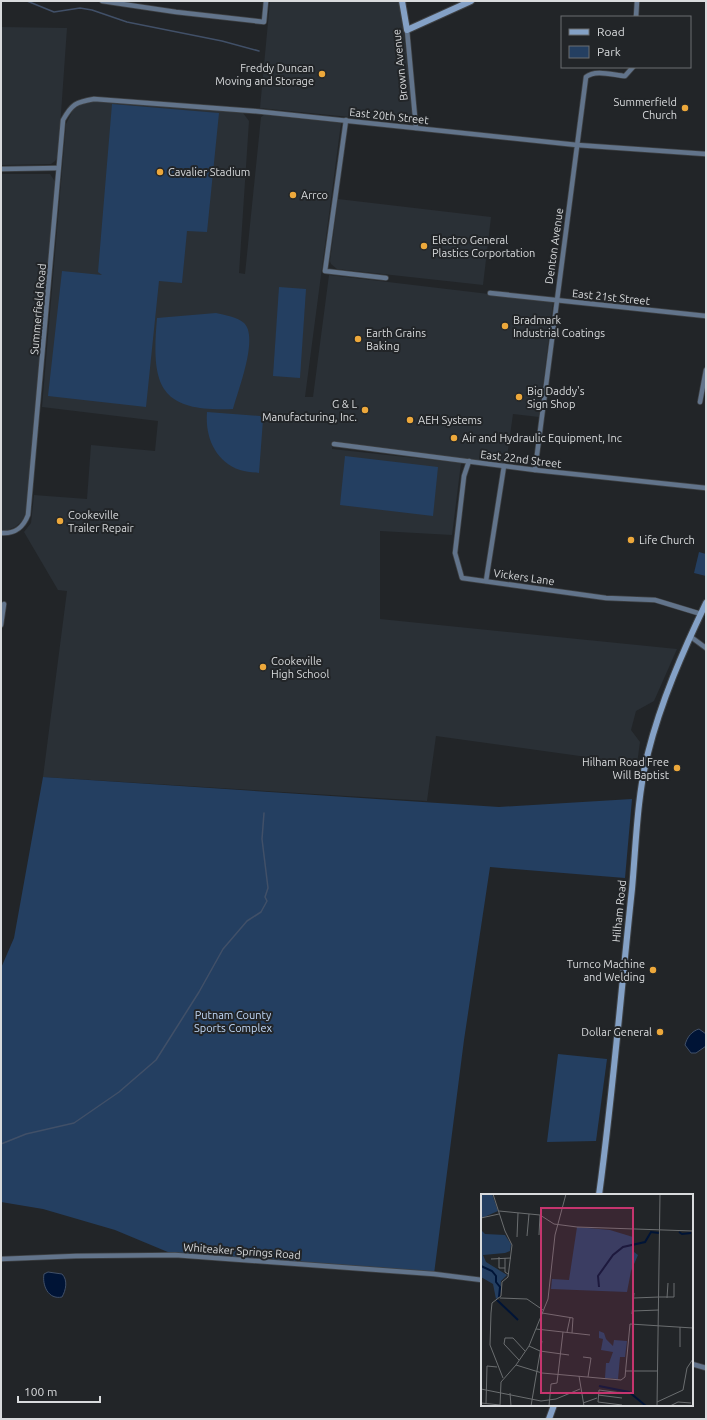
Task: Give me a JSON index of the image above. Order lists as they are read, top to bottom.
{
  "streets": {
    "main road": ["Brown Avenue", "Hilham Road"],
    "street": [
      "East 20th Street",
      "Denton Avenue",
      "East 21st Street",
      "Summerfield Road",
      "East 22nd Street",
      "Vickers Lane",
      "Whiteaker Springs Road"
    ]
  },
  "crossings": [
    ["Brown Avenue", "East 20th Street"],
    ["East 20th Street", "Denton Avenue"],
    ["East 20th Street", "Summerfield Road"],
    ["Denton Avenue", "East 21st Street"],
    ["Denton Avenue", "East 22nd Street"],
    ["East 22nd Street", "Vickers Lane"],
    ["Vickers Lane", "Hilham Road"]
  ],
  "parks": ["Putnam County Sports Complex"],
  "places": [
    "Freddy Duncan Moving and Storage",
    "Summerfield Church",
    "Cavalier Stadium",
    "Arrco",
    "Electro General Plastics Corportation",
    "Bradmark Industrial Coatings",
    "Earth Grains Baking",
    "Big Daddy's Sign Shop",
    "G & L Manufacturing, Inc.",
    "AEH Systems",
    "Air and Hydraulic Equipment, Inc",
    "Cookeville Trailer Repair",
    "Life Church",
    "Cookeville High School",
    "Hilham Road Free Will Baptist",
    "Turnco Machine and Welding",
    "Dollar General"
  ],
  "legend": ["Road", "Park"],
  "scale_bar": "100 m"
}
